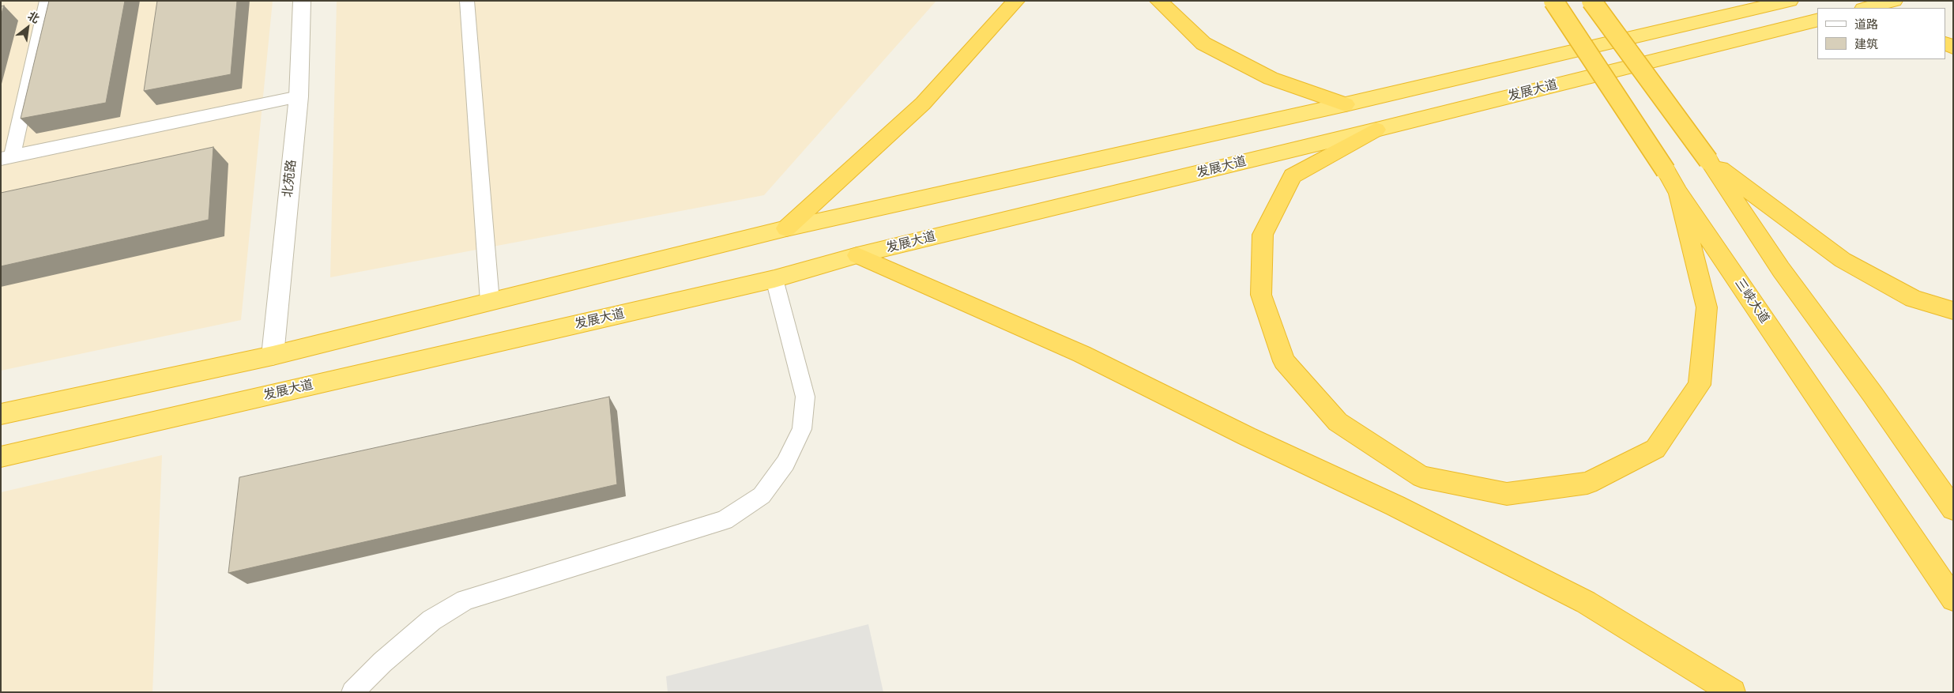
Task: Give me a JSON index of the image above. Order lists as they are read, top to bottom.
{
  "streets": {
    "highway": ["发展大道", "三峡大道"],
    "street": ["北苑路"]
  },
  "legend": ["道路", "建筑"],
  "north": "top right"
}
